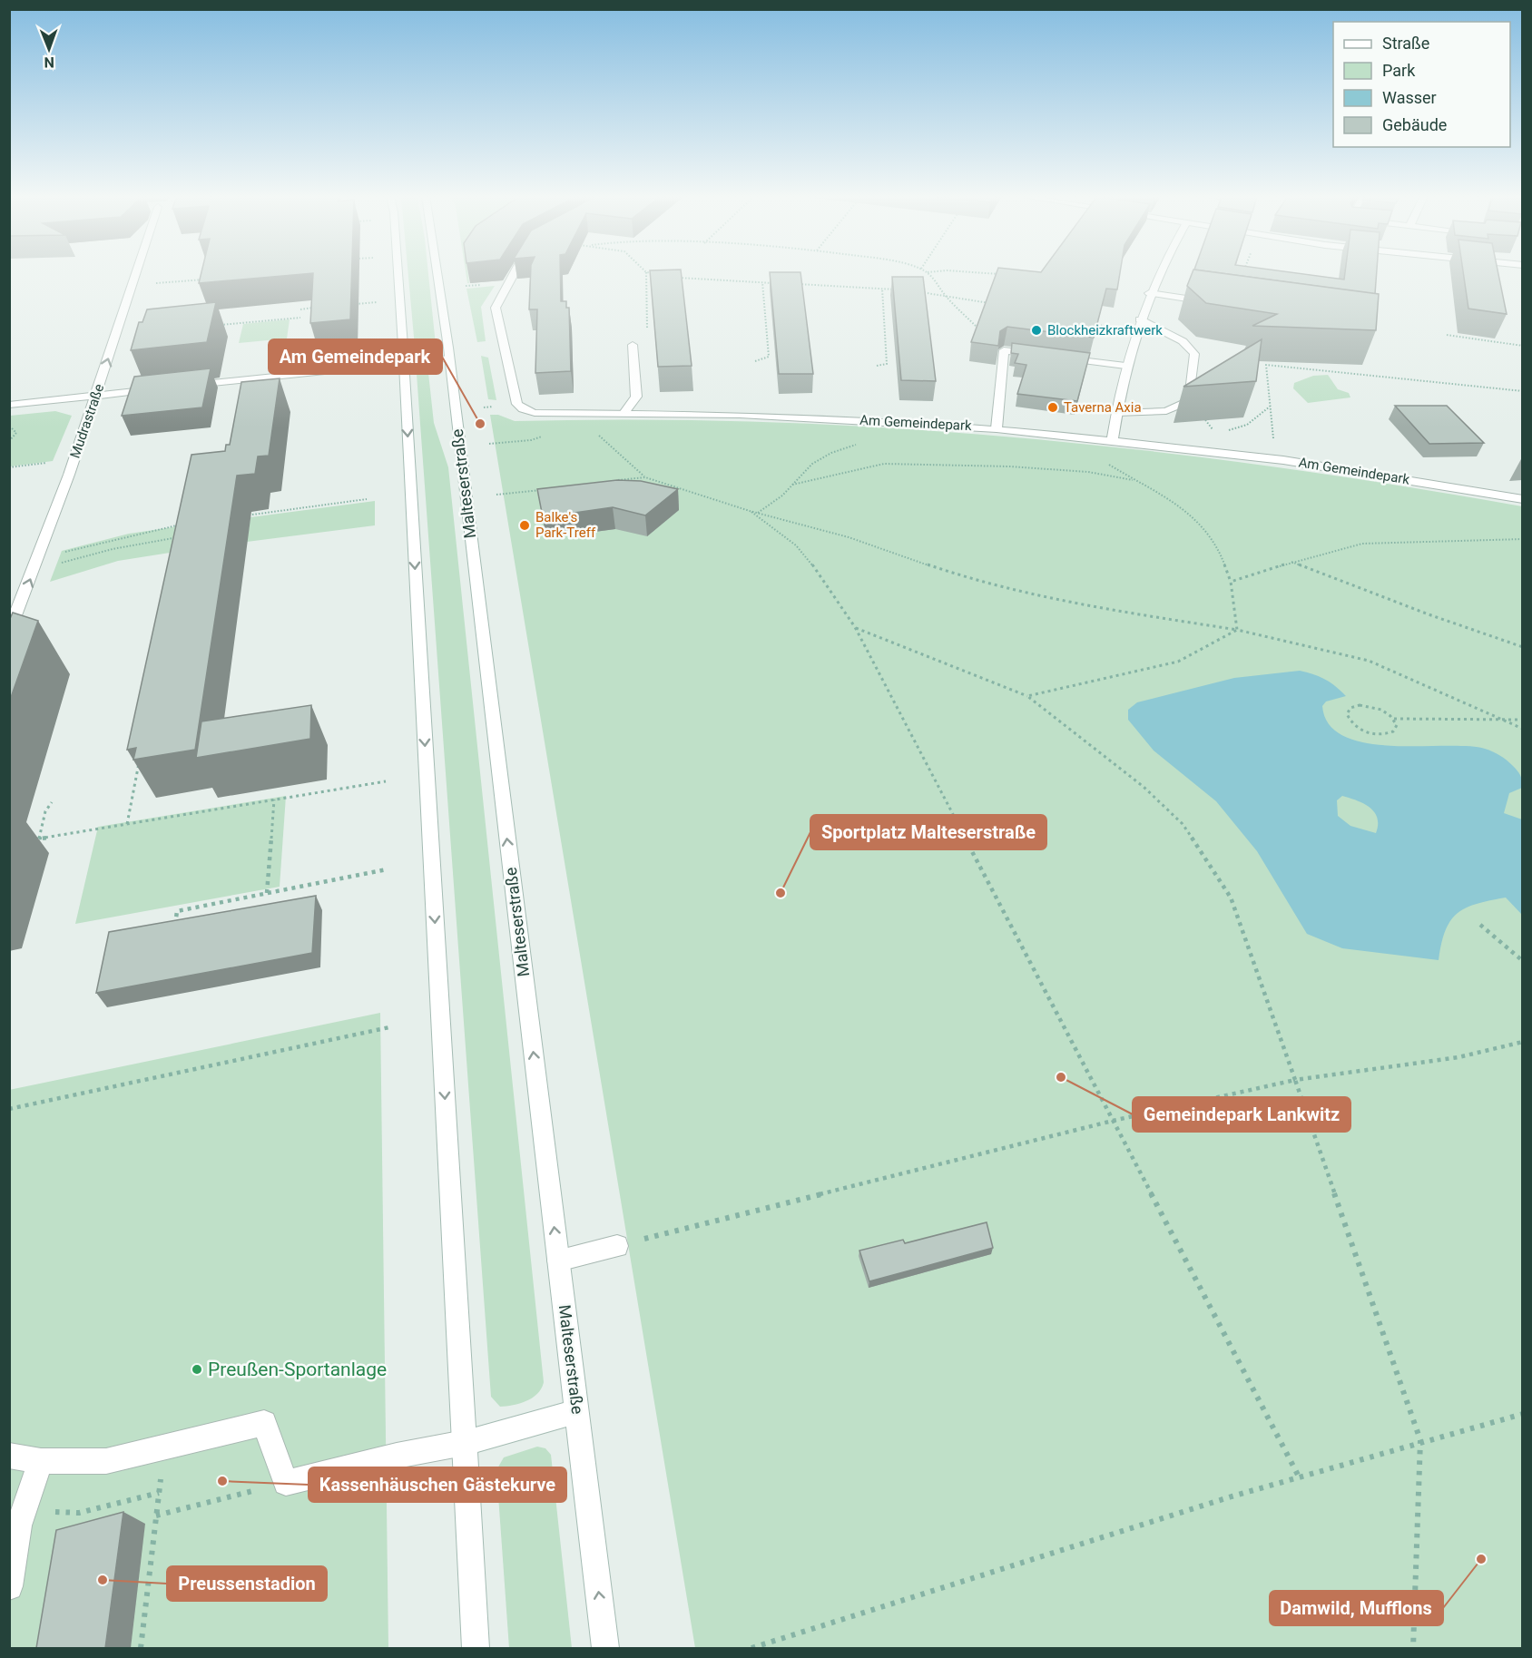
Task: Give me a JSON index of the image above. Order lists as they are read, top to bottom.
{
  "streets": {
    "street": ["Mudrastraße", "Am Gemeindepark", "Malteserstraße"]
  },
  "one_way": ["Mudrastraße"],
  "places": [
    "Blockheizkraftwerk",
    "Taverna Axia",
    "Am Gemeindepark",
    "Balke's Park-Treff",
    "Sportplatz Malteserstraße",
    "Gemeindepark Lankwitz",
    "Preußen-Sportanlage",
    "Kassenhäuschen Gästekurve",
    "Damwild, Mufflons",
    "Preussenstadion"
  ],
  "legend": [
    "Straße",
    "Park",
    "Wasser",
    "Gebäude"
  ],
  "north": "bottom"
}
